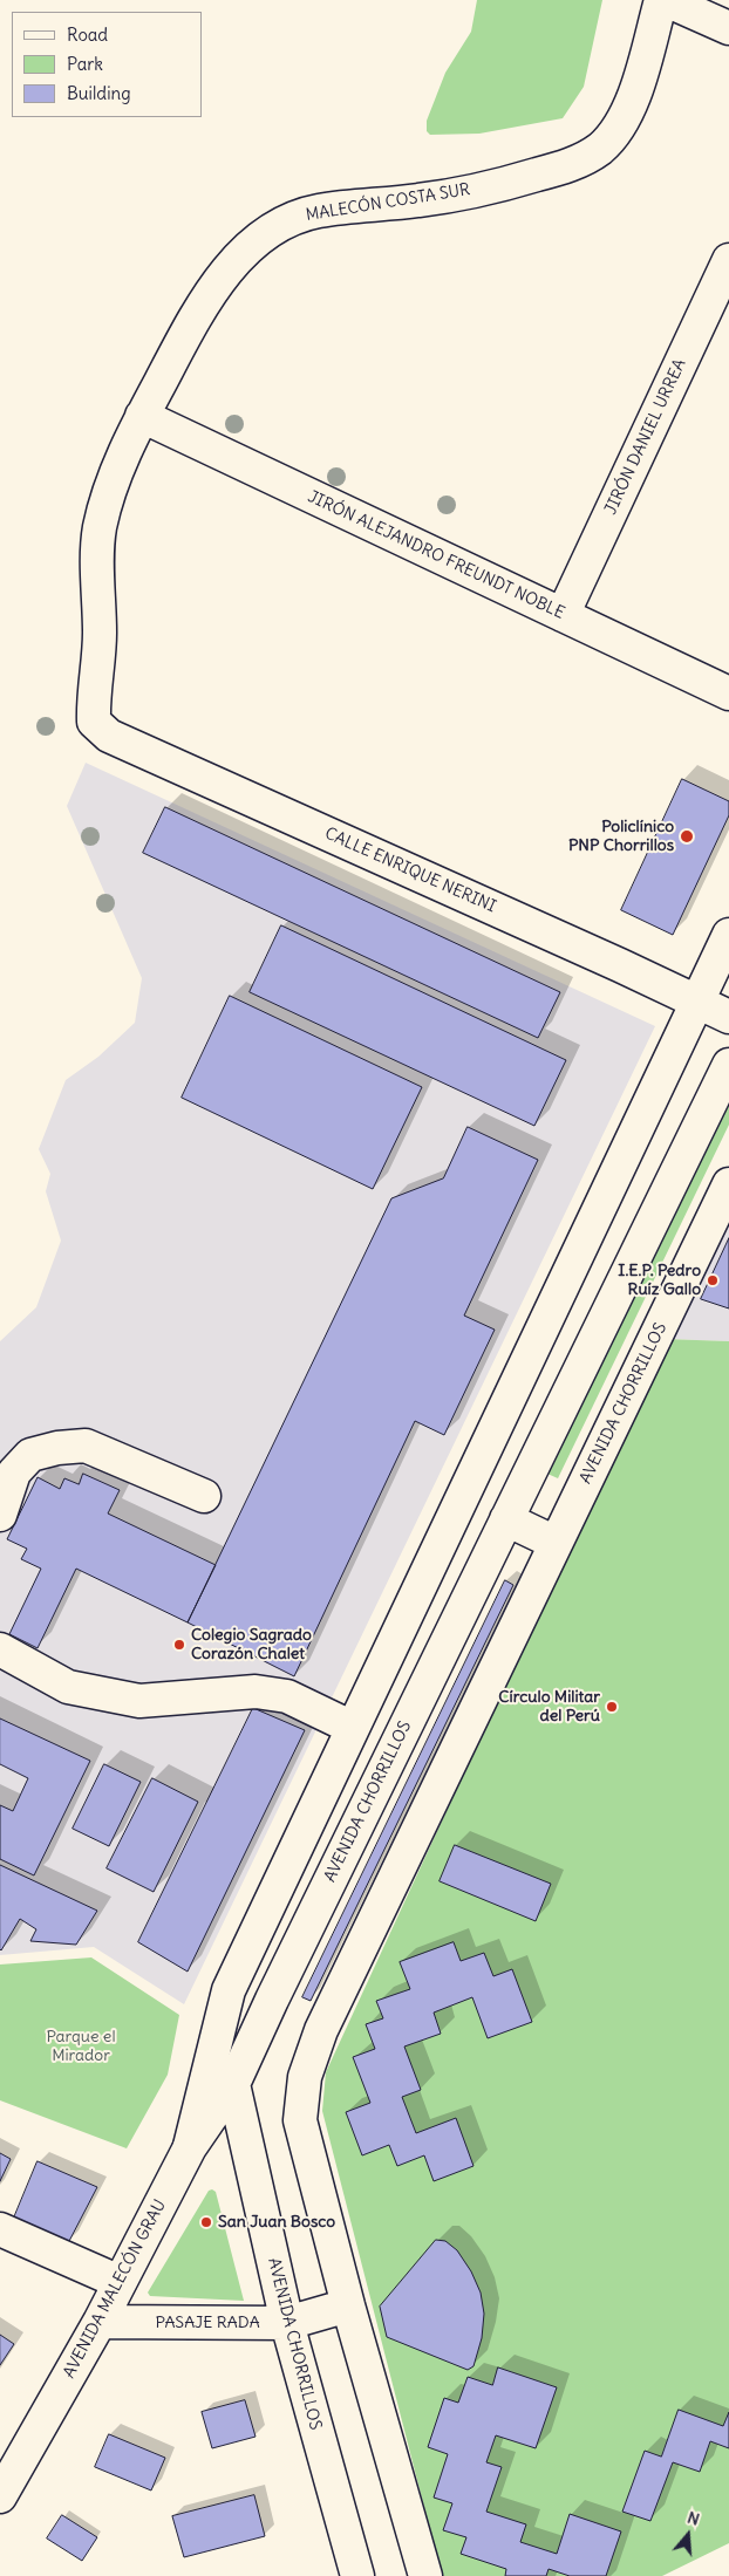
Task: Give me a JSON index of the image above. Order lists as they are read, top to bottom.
{
  "streets": {
    "street": [
      "MALECÓN COSTA SUR",
      "JIRÓN DANIEL URREA",
      "JIRÓN ALEJANDRO FREUNDT NOBLE",
      "CALLE ENRIQUE NERINI",
      "AVENIDA CHORRILLOS",
      "AVENIDA MALECÓN GRAU",
      "PASAJE RADA"
    ]
  },
  "crossings": [
    ["MALECÓN COSTA SUR", "JIRÓN ALEJANDRO FREUNDT NOBLE"],
    ["MALECÓN COSTA SUR", "CALLE ENRIQUE NERINI"],
    ["JIRÓN DANIEL URREA", "JIRÓN ALEJANDRO FREUNDT NOBLE"],
    ["AVENIDA CHORRILLOS", "AVENIDA MALECÓN GRAU"],
    ["AVENIDA CHORRILLOS", "PASAJE RADA"],
    ["AVENIDA MALECÓN GRAU", "PASAJE RADA"]
  ],
  "parks": ["Parque el Mirador"],
  "places": [
    "Policlínico PNP Chorrillos",
    "I.E.P. Pedro Ruíz Gallo",
    "Colegio Sagrado Corazón Chalet",
    "Círculo Militar del Perú",
    "San Juan Bosco"
  ],
  "legend": ["Road", "Park", "Building"],
  "north": "top"
}
